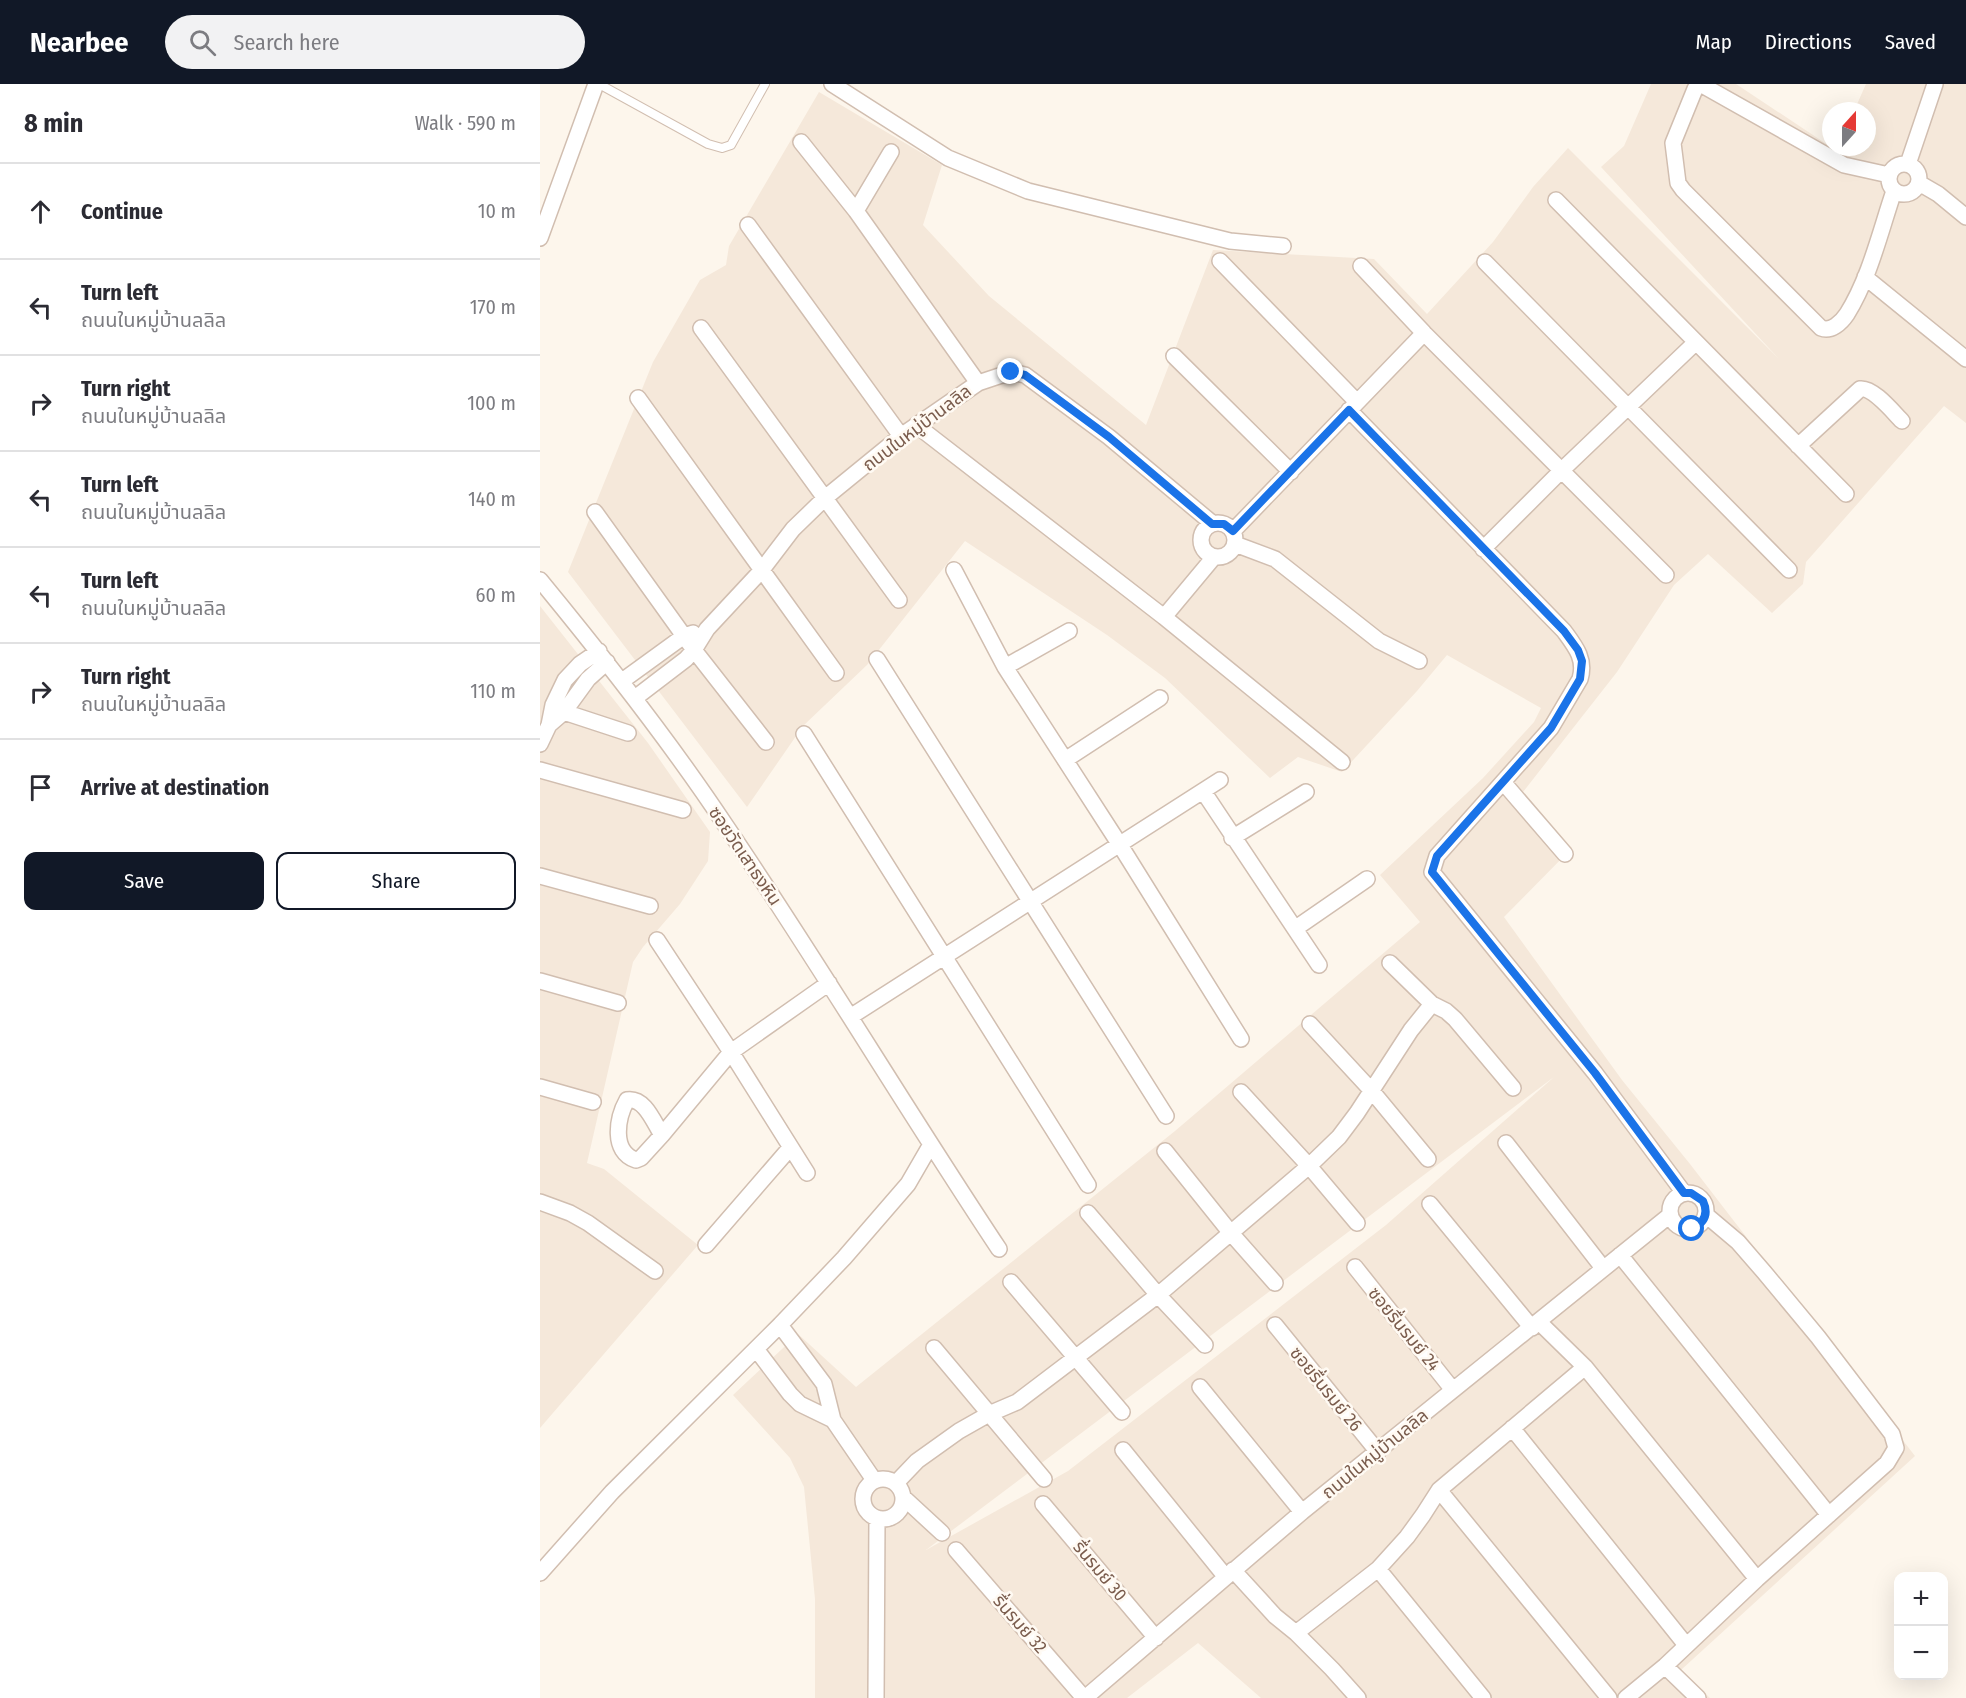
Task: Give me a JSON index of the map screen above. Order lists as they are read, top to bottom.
{
  "streets": {
    "street": [
      "ถนนในหมู่บ้านลลิล",
      "ซอยวัดเสาธงหิน",
      "ซอยรื่นรมย์ 24",
      "ซอยรื่นรมย์ 26",
      "รื่นรมย์ 30",
      "รื่นรมย์ 32"
    ]
  },
  "crossings": [
    ["ถนนในหมู่บ้านลลิล", "ซอยวัดเสาธงหิน"],
    ["ถนนในหมู่บ้านลลิล", "ซอยรื่นรมย์ 24"],
    ["ถนนในหมู่บ้านลลิล", "ซอยรื่นรมย์ 26"],
    ["ถนนในหมู่บ้านลลิล", "รื่นรมย์ 30"],
    ["ถนนในหมู่บ้านลลิล", "รื่นรมย์ 32"]
  ],
  "north": "top",
  "page": {
    "header": "Nearbee",
    "search": "Search here",
    "nav": ["Map", "Directions", "Saved"],
    "heading": ["8 min", "Walk · 590 m"],
    "list": [
      ["Continue", "10 m"],
      ["Turn left", "ถนนในหมู่บ้านลลิล", "170 m"],
      ["Turn right", "ถนนในหมู่บ้านลลิล", "100 m"],
      ["Turn left", "ถนนในหมู่บ้านลลิล", "140 m"],
      ["Turn left", "ถนนในหมู่บ้านลลิล", "60 m"],
      ["Turn right", "ถนนในหมู่บ้านลลิล", "110 m"],
      "Arrive at destination"
    ],
    "buttons": ["Save", "Share"],
    "map_buttons": ["+", "−"]
  }
}
